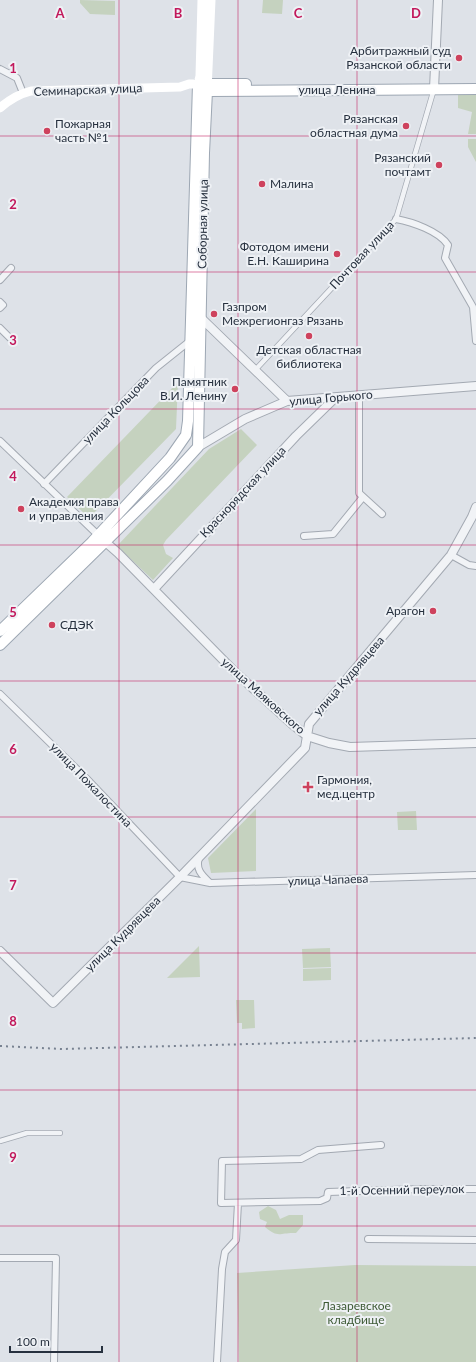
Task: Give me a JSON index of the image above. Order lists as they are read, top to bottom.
{
  "streets": {
    "main road": ["Семинарская улица", "улица Ленина", "Соборная улица"],
    "street": [
      "Почтовая улица",
      "улица Горького",
      "улица Кольцова",
      "Краснорядская улица",
      "улица Кудрявцева",
      "улица Маяковского",
      "улица Пожалостина",
      "улица Чапаева",
      "1-й Осенний переулок"
    ]
  },
  "crossings": [
    ["Семинарская улица", "улица Ленина"],
    ["Семинарская улица", "Соборная улица"],
    ["улица Ленина", "Соборная улица"],
    ["улица Ленина", "Почтовая улица"],
    ["Соборная улица", "улица Горького"],
    ["Соборная улица", "улица Кольцова"],
    ["Соборная улица", "улица Маяковского"],
    ["улица Горького", "Краснорядская улица"],
    ["Краснорядская улица", "улица Маяковского"],
    ["улица Кудрявцева", "улица Маяковского"],
    ["улица Кудрявцева", "улица Пожалостина"],
    ["улица Кудрявцева", "улица Чапаева"],
    ["улица Пожалостина", "улица Чапаева"]
  ],
  "parks": ["Лазаревское кладбище"],
  "places": {
    "other": [
      "Арбитражный суд Рязанской области",
      "Рязанская областная дума",
      "Пожарная часть №1",
      "Рязанский почтамт",
      "Малина",
      "Фотодом имени Е.Н. Каширина",
      "Газпром Межрегионгаз Рязань",
      "Детская областная библиотека",
      "Памятник В.И. Ленину",
      "Академия права и управления",
      "Арагон",
      "СДЭК"
    ],
    "health": ["Гармония, мед.центр"]
  },
  "scale_bar": "100 m",
  "grid": {
    "columns": [
      "A",
      "B",
      "C",
      "D"
    ],
    "rows": [
      "1",
      "2",
      "3",
      "4",
      "5",
      "6",
      "7",
      "8",
      "9"
    ]
  }
}
